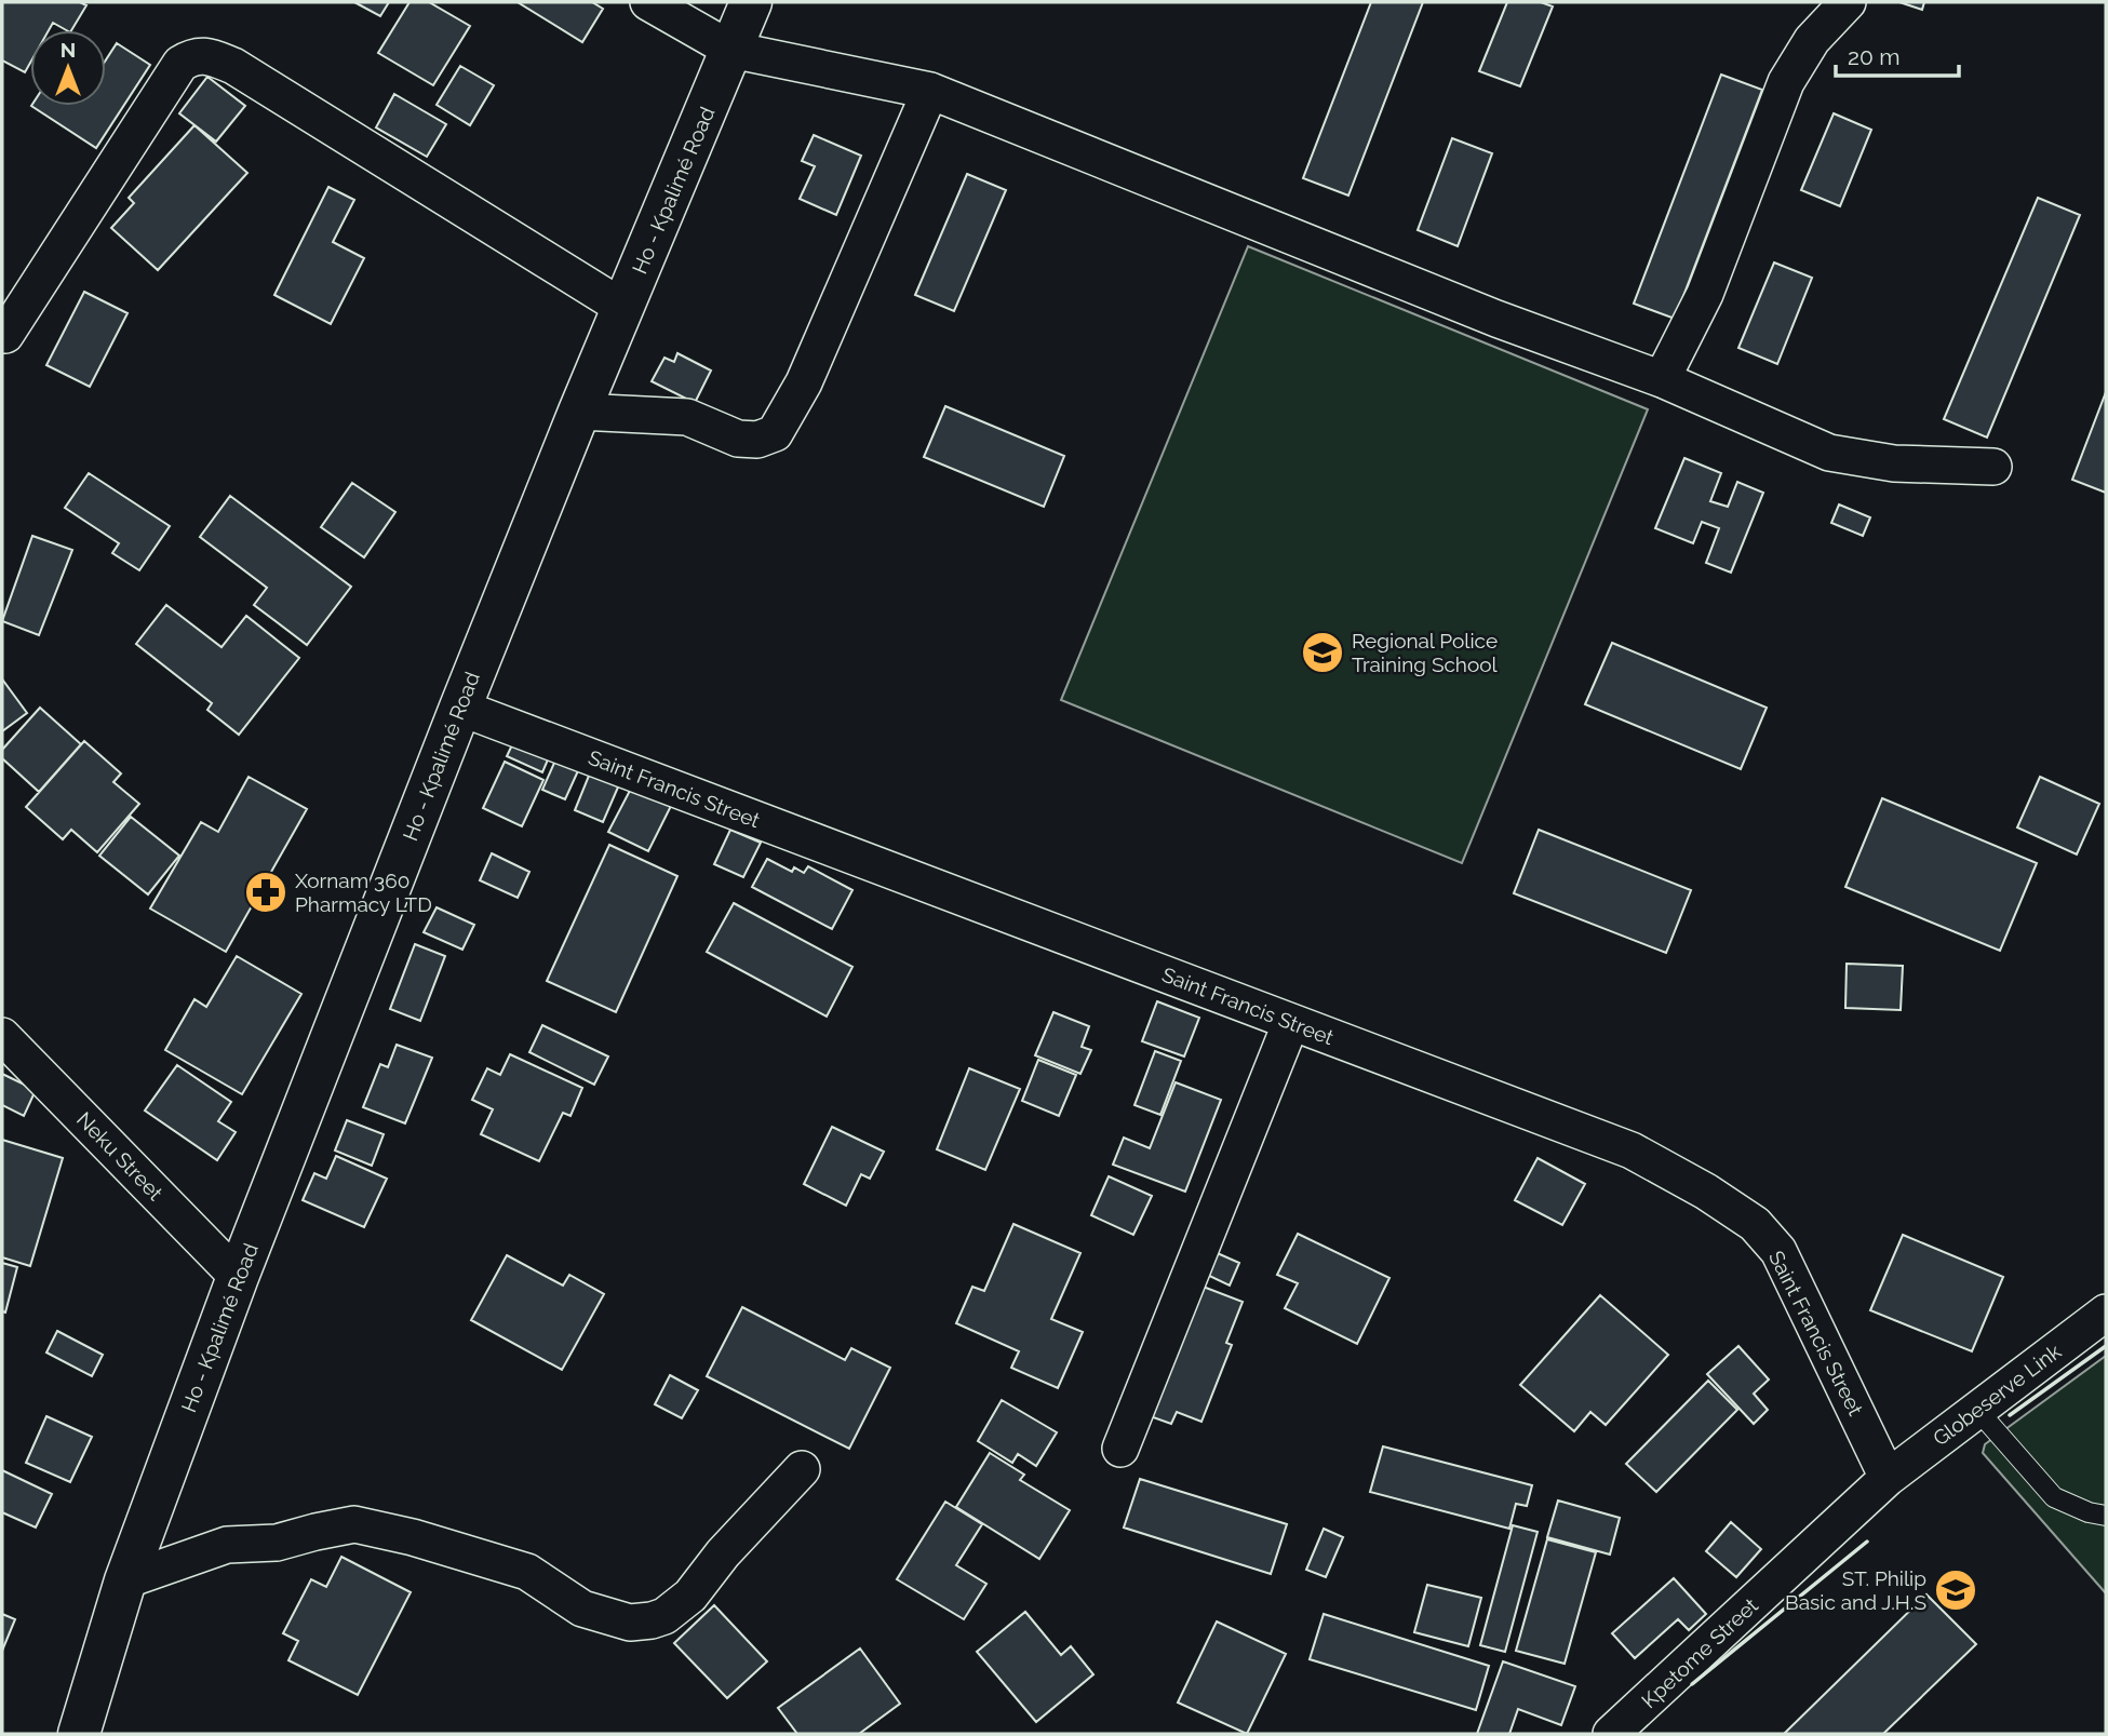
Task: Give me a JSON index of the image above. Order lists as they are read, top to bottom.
{
  "streets": {
    "main road": ["Ho - Kpalimé Road"],
    "street": [
      "Saint Francis Street",
      "Neku Street",
      "Globeserve Link",
      "Kpetome Street"
    ]
  },
  "crossings": [
    ["Ho - Kpalimé Road", "Saint Francis Street"],
    ["Ho - Kpalimé Road", "Neku Street"],
    ["Saint Francis Street", "Globeserve Link"],
    ["Saint Francis Street", "Kpetome Street"],
    ["Globeserve Link", "Kpetome Street"]
  ],
  "places": {
    "school or university": ["Regional Police Training School", "ST. Philip Basic and J.H.S"],
    "pharmacy": ["Xornam 360 Pharmacy LTD"]
  },
  "scale_bar": "20 m",
  "north": "top"
}
